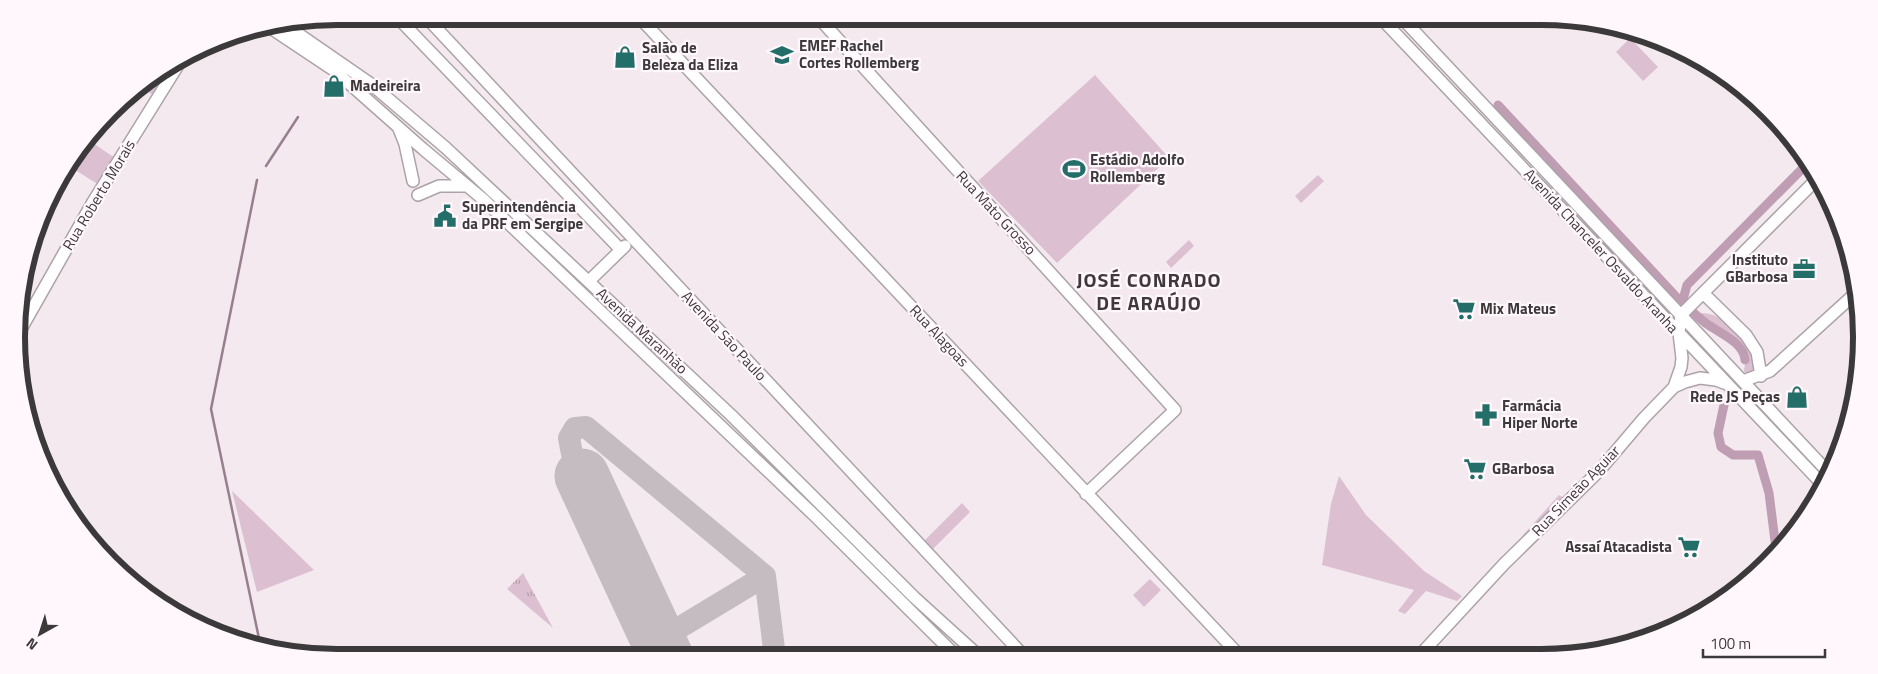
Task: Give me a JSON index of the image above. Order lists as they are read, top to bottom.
{
  "streets": {
    "main road": [
      "Rua Roberto Morais",
      "Rua Mato Grosso",
      "Avenida Chanceler Osvaldo Aranha",
      "Avenida Maranhão",
      "Avenida São Paulo",
      "Rua Alagoas",
      "Rua Simeão Aguiar"
    ]
  },
  "crossings": [
    ["Rua Mato Grosso", "Rua Alagoas"]
  ],
  "districts": ["JOSÉ CONRADO DE ARAÚJO"],
  "places": {
    "school or university": ["EMEF Rachel Cortes Rollemberg"],
    "shop": ["Salão de Beleza da Eliza", "Madeireira", "Rede JS Peças"],
    "sports": ["Estádio Adolfo Rollemberg"],
    "public building": ["Superintendência da PRF em Sergipe"],
    "office": ["Instituto GBarbosa"],
    "supermarket": ["Mix Mateus", "GBarbosa", "Assaí Atacadista"],
    "pharmacy": ["Farmácia Hiper Norte"]
  },
  "scale_bar": "100 m",
  "north": "bottom left"
}
